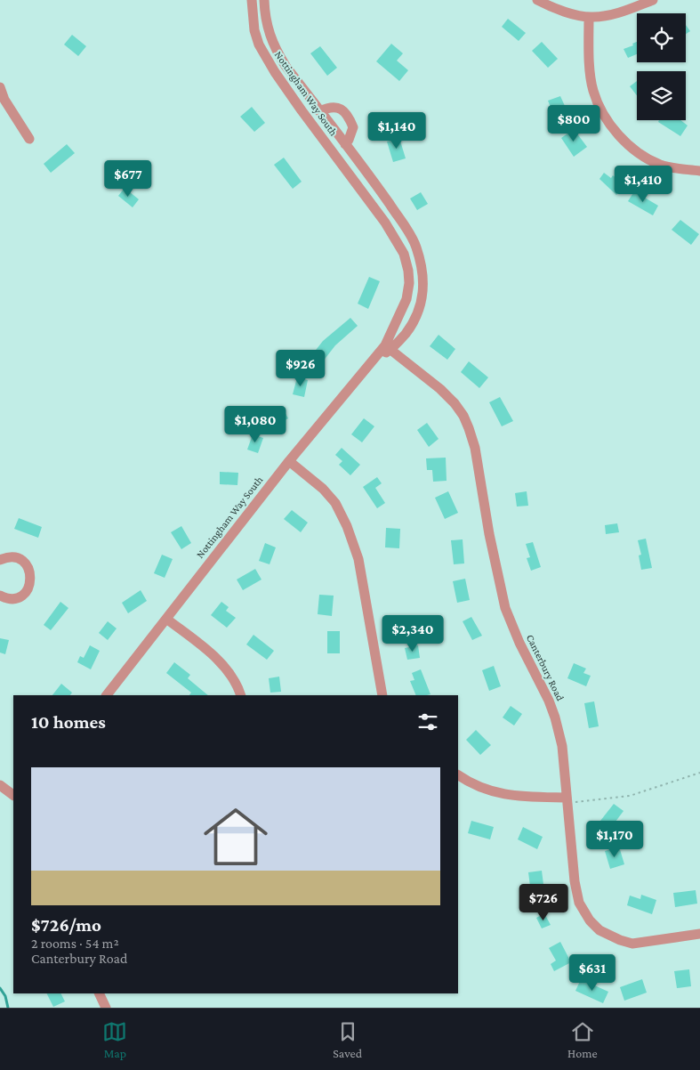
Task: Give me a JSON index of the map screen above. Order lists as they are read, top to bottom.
{
  "streets": {
    "street": ["Nottingham Way South", "Canterbury Road"]
  },
  "crossings": [
    ["Nottingham Way South", "Canterbury Road"]
  ],
  "page": {
    "price": [
      "$800",
      "$1,140",
      "$677",
      "$1,410",
      "$926",
      "$1,080",
      "$2,340",
      "$1,170",
      "$726",
      "$631"
    ],
    "heading": "10 homes",
    "list": [
      {
        "name": "$726/mo",
        "note": "2 rooms · 54 m² · Canterbury Road"
      }
    ],
    "tabs": ["Map", "Saved", "Home"]
  }
}
